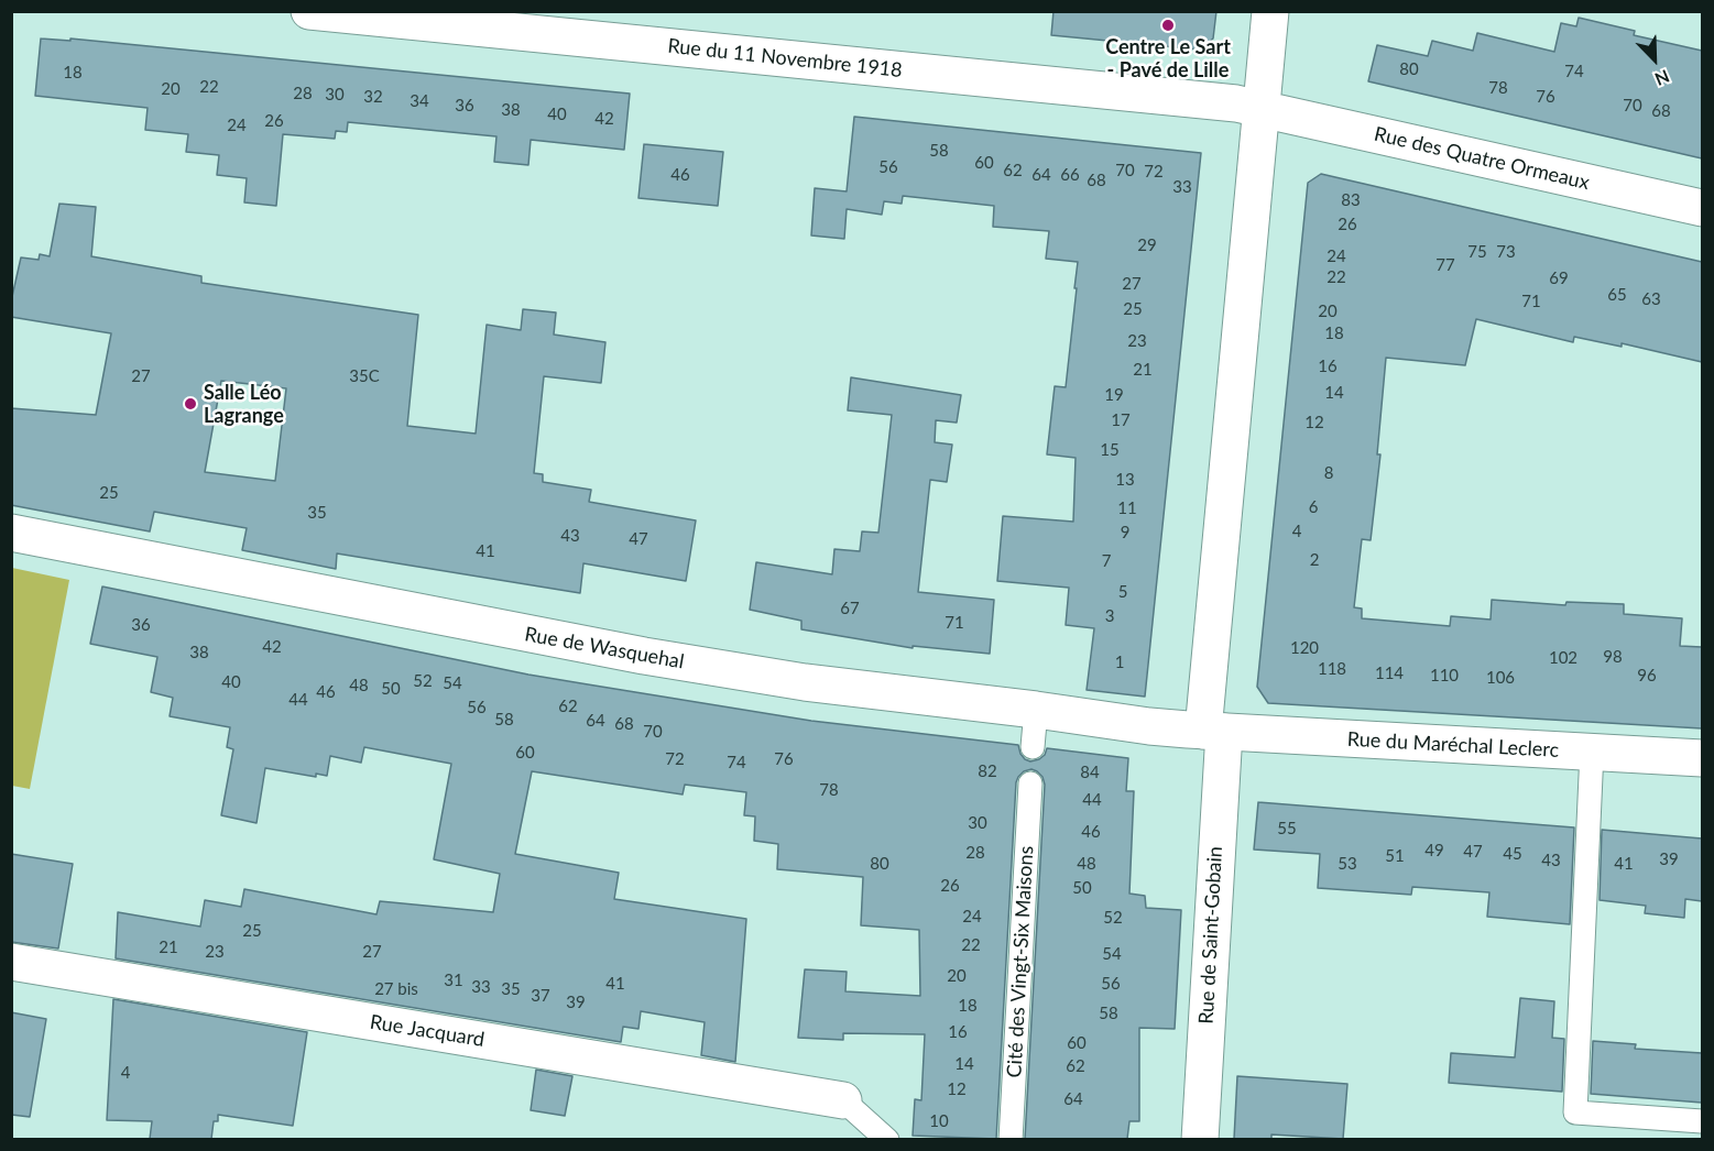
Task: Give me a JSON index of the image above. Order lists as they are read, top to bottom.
{
  "streets": {
    "street": [
      "Rue du 11 Novembre 1918",
      "Rue des Quatre Ormeaux",
      "Rue de Wasquehal",
      "Rue du Maréchal Leclerc",
      "Rue de Saint-Gobain",
      "Rue Jacquard"
    ],
    "lane": ["Cité des Vingt-Six Maisons"]
  },
  "crossings": [
    ["Rue du 11 Novembre 1918", "Rue des Quatre Ormeaux"],
    ["Rue du 11 Novembre 1918", "Rue de Saint-Gobain"],
    ["Rue des Quatre Ormeaux", "Rue de Saint-Gobain"],
    ["Rue de Wasquehal", "Rue du Maréchal Leclerc"],
    ["Rue de Wasquehal", "Rue de Saint-Gobain"],
    ["Rue du Maréchal Leclerc", "Rue de Saint-Gobain"]
  ],
  "places": ["Centre Le Sart - Pavé de Lille", "Salle Léo Lagrange"],
  "house_numbers": [
    "80",
    "74",
    "18",
    "22",
    "78",
    "20",
    "28",
    "30",
    "32",
    "76",
    "34",
    "36",
    "70",
    "38",
    "68",
    "40",
    "42",
    "26",
    "24",
    "58",
    "60",
    "56",
    "62",
    "70",
    "72",
    "46",
    "64",
    "66",
    "68",
    "33",
    "83",
    "26",
    "29",
    "75",
    "73",
    "24",
    "77",
    "22",
    "69",
    "27",
    "65",
    "63",
    "71",
    "25",
    "20",
    "18",
    "23",
    "16",
    "21",
    "27",
    "35C",
    "14",
    "19",
    "17",
    "12",
    "15",
    "8",
    "13",
    "25",
    "6",
    "11",
    "35",
    "4",
    "9",
    "43",
    "47",
    "41",
    "2",
    "7",
    "5",
    "67",
    "3",
    "71",
    "36",
    "42",
    "120",
    "38",
    "98",
    "102",
    "1",
    "118",
    "114",
    "110",
    "96",
    "106",
    "52",
    "40",
    "54",
    "48",
    "50",
    "46",
    "44",
    "62",
    "56",
    "58",
    "64",
    "68",
    "70",
    "60",
    "72",
    "76",
    "74",
    "82",
    "84",
    "78",
    "44",
    "30",
    "55",
    "46",
    "49",
    "47",
    "28",
    "45",
    "51",
    "39",
    "43",
    "80",
    "48",
    "53",
    "41",
    "26",
    "50",
    "24",
    "52",
    "25",
    "22",
    "21",
    "23",
    "27",
    "54",
    "20",
    "31",
    "41",
    "56",
    "33",
    "27 bis",
    "35",
    "37",
    "39",
    "18",
    "58",
    "16",
    "60",
    "14",
    "62",
    "4",
    "12",
    "64",
    "10"
  ],
  "north": "bottom right"
}
